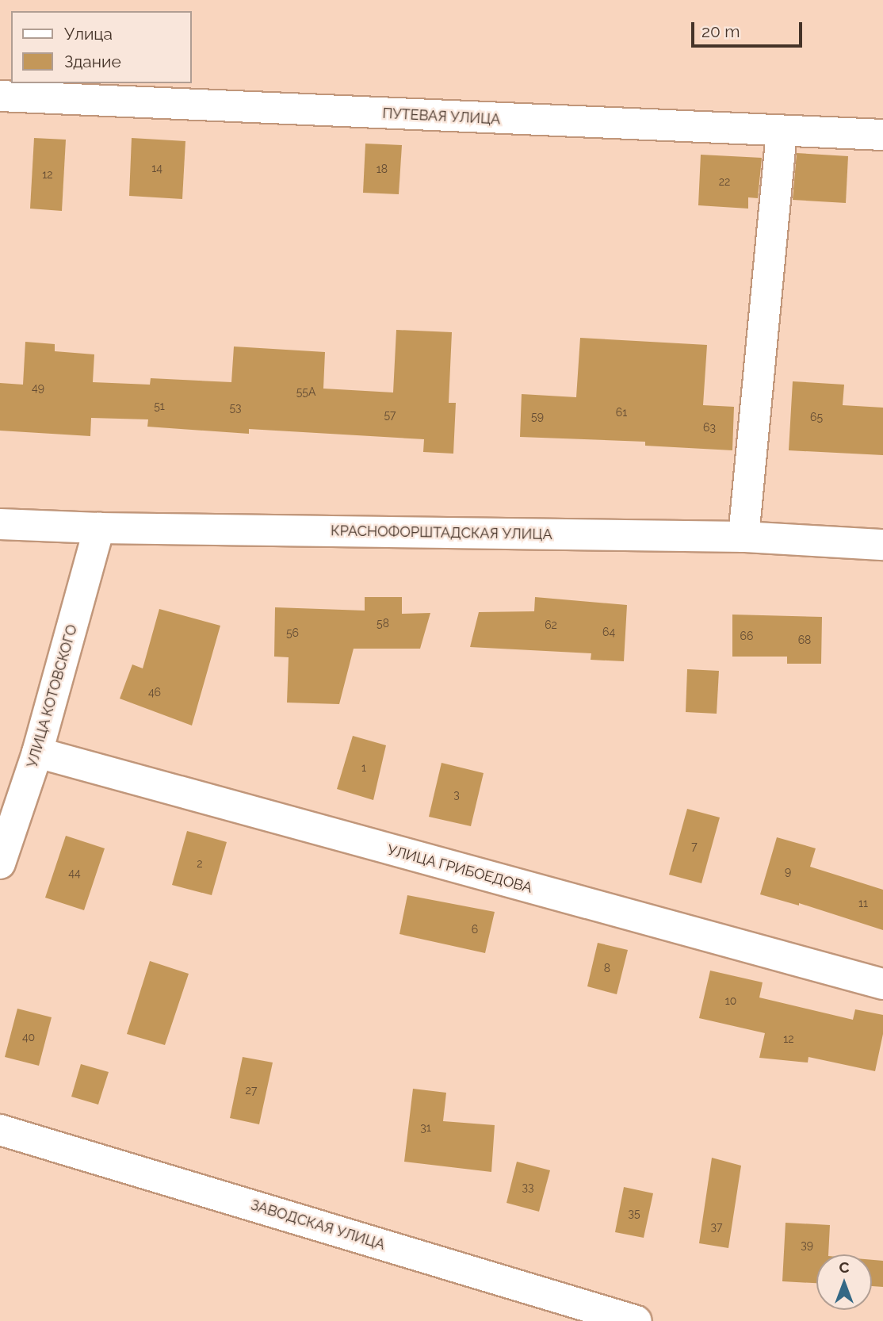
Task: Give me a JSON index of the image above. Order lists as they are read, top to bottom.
{
  "streets": {
    "street": [
      "ПУТЕВАЯ УЛИЦА",
      "КРАСНОФОРШТАДСКАЯ УЛИЦА",
      "УЛИЦА КОТОВСКОГО",
      "УЛИЦА ГРИБОЕДОВА",
      "ЗАВОДСКАЯ УЛИЦА"
    ]
  },
  "crossings": [
    ["КРАСНОФОРШТАДСКАЯ УЛИЦА", "УЛИЦА КОТОВСКОГО"],
    ["УЛИЦА КОТОВСКОГО", "УЛИЦА ГРИБОЕДОВА"]
  ],
  "house_numbers": [
    "14",
    "18",
    "12",
    "22",
    "49",
    "55А",
    "51",
    "53",
    "61",
    "57",
    "59",
    "65",
    "63",
    "58",
    "62",
    "64",
    "56",
    "66",
    "68",
    "46",
    "1",
    "3",
    "7",
    "2",
    "9",
    "44",
    "11",
    "6",
    "8",
    "10",
    "40",
    "12",
    "27",
    "31",
    "33",
    "35",
    "37",
    "39"
  ],
  "legend": ["Улица", "Здание"],
  "scale_bar": "20 m",
  "north": "top"
}
